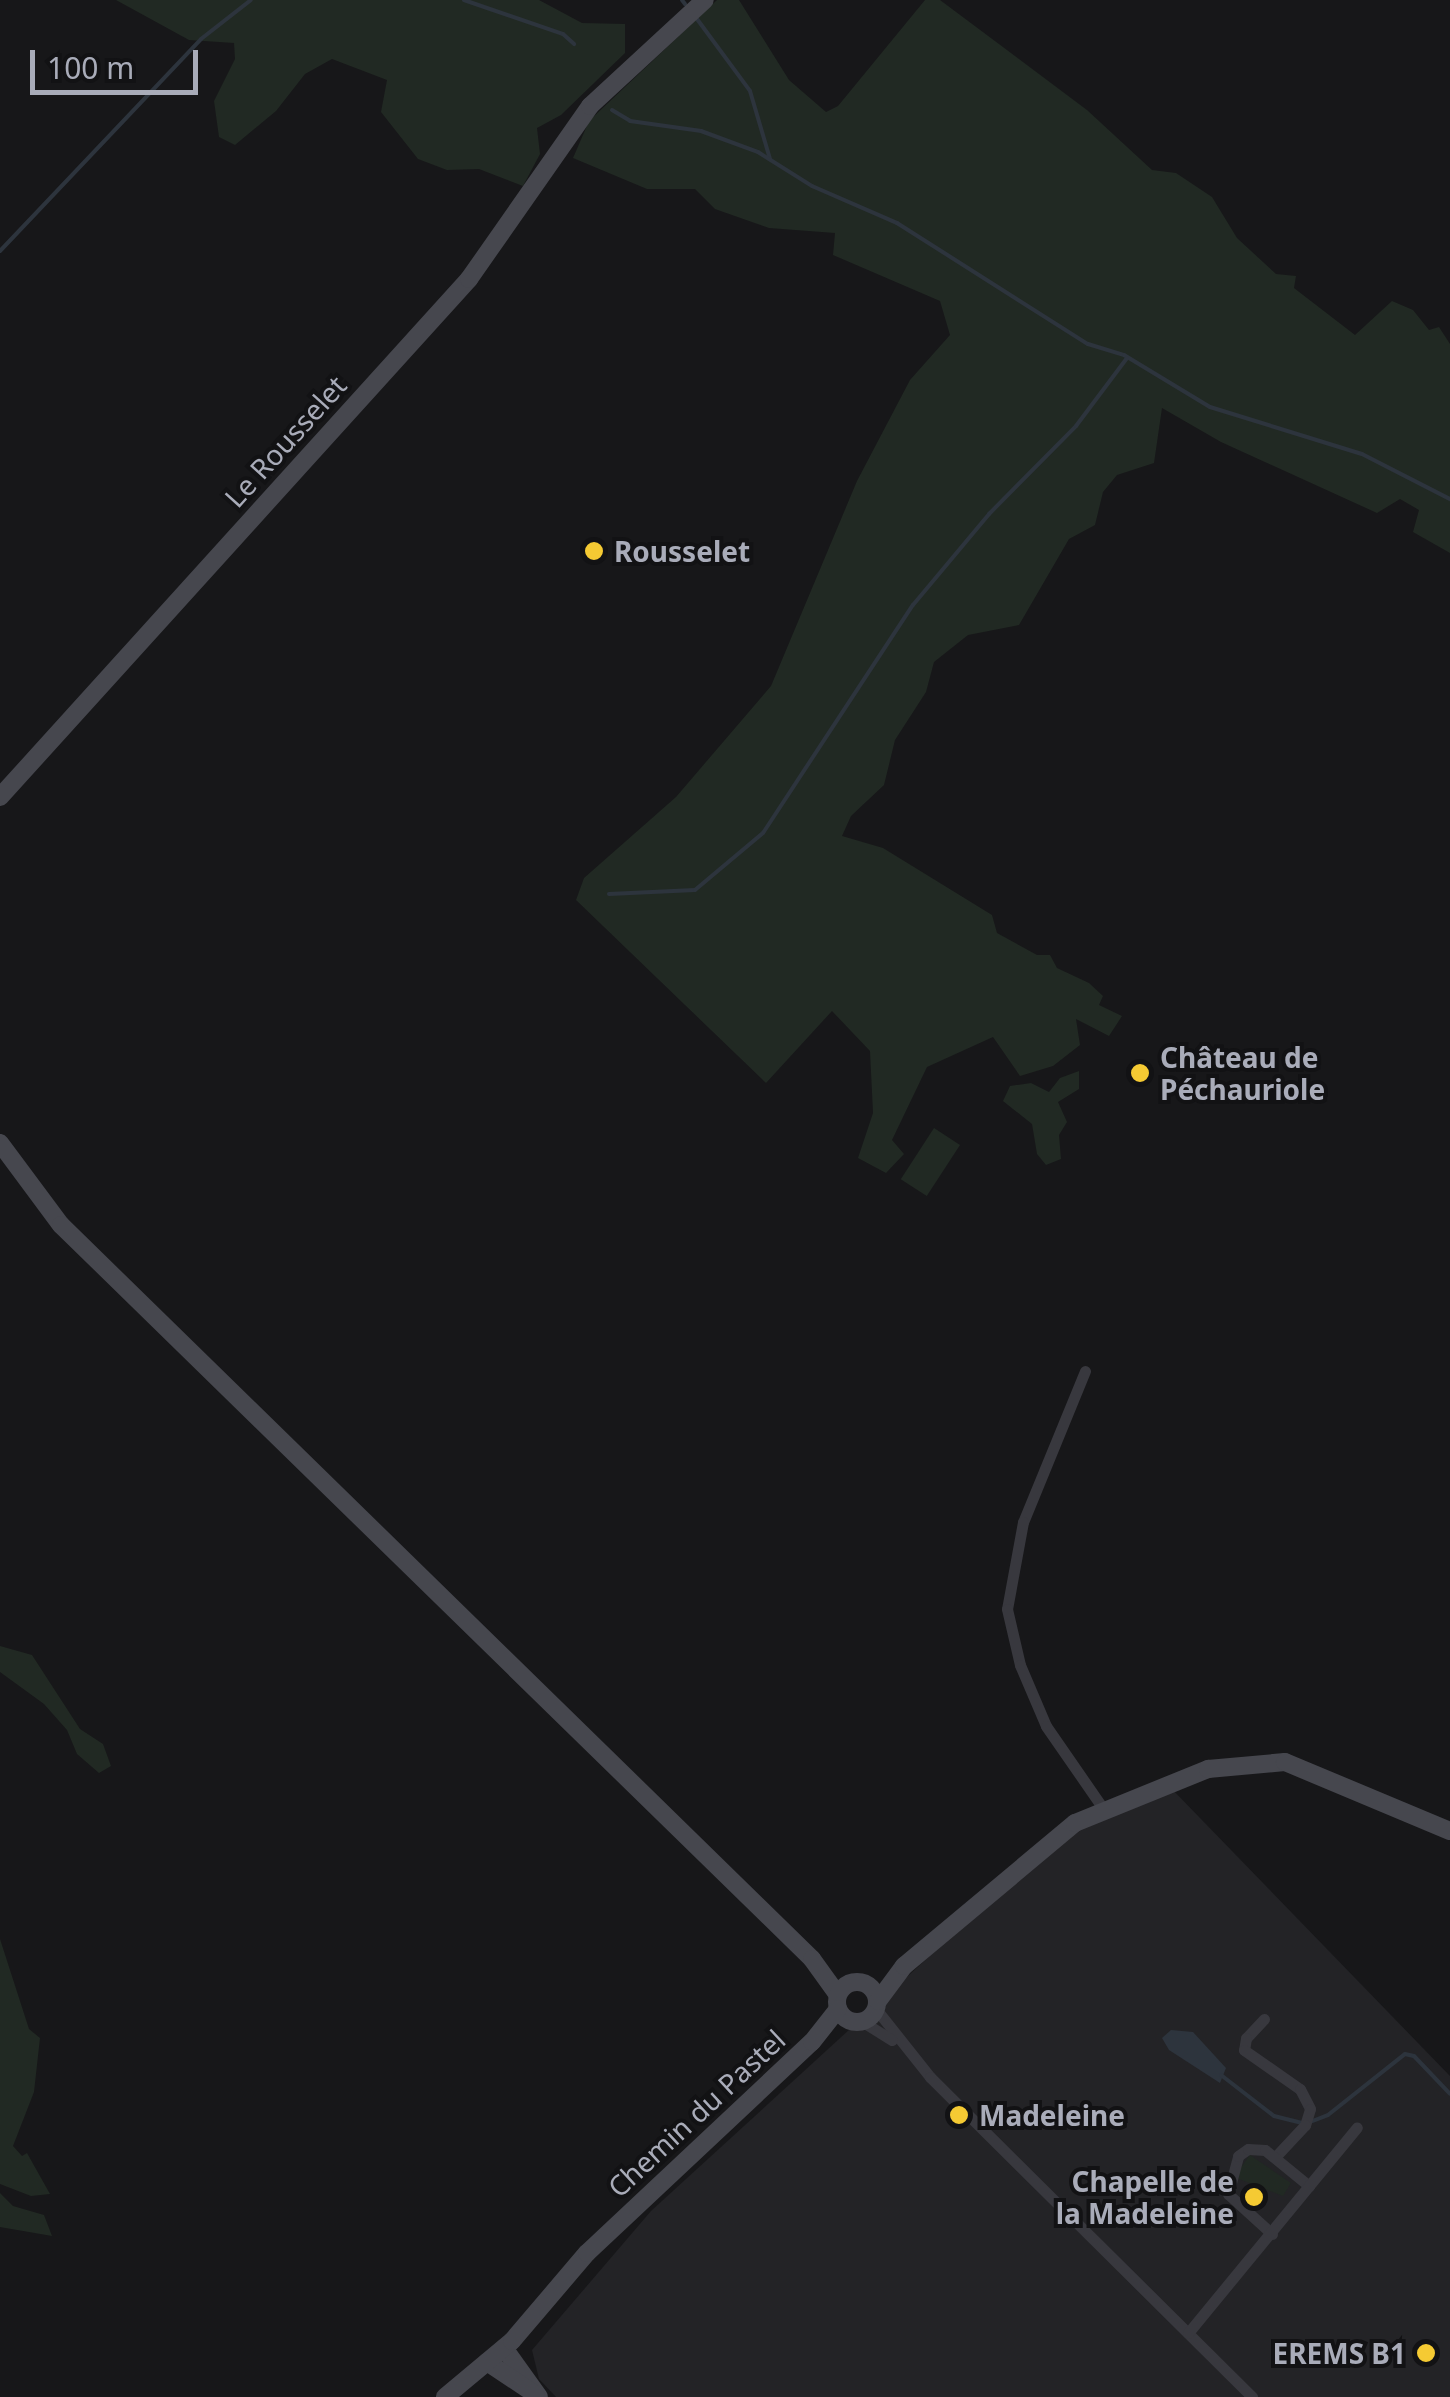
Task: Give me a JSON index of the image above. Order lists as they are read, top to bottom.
{
  "streets": {
    "street": ["Le Rousselet", "Chemin du Pastel"]
  },
  "places": [
    "Rousselet",
    "Château de Péchauriole",
    "Madeleine",
    "Chapelle de la Madeleine",
    "EREMS B1"
  ],
  "scale_bar": "100 m"
}
